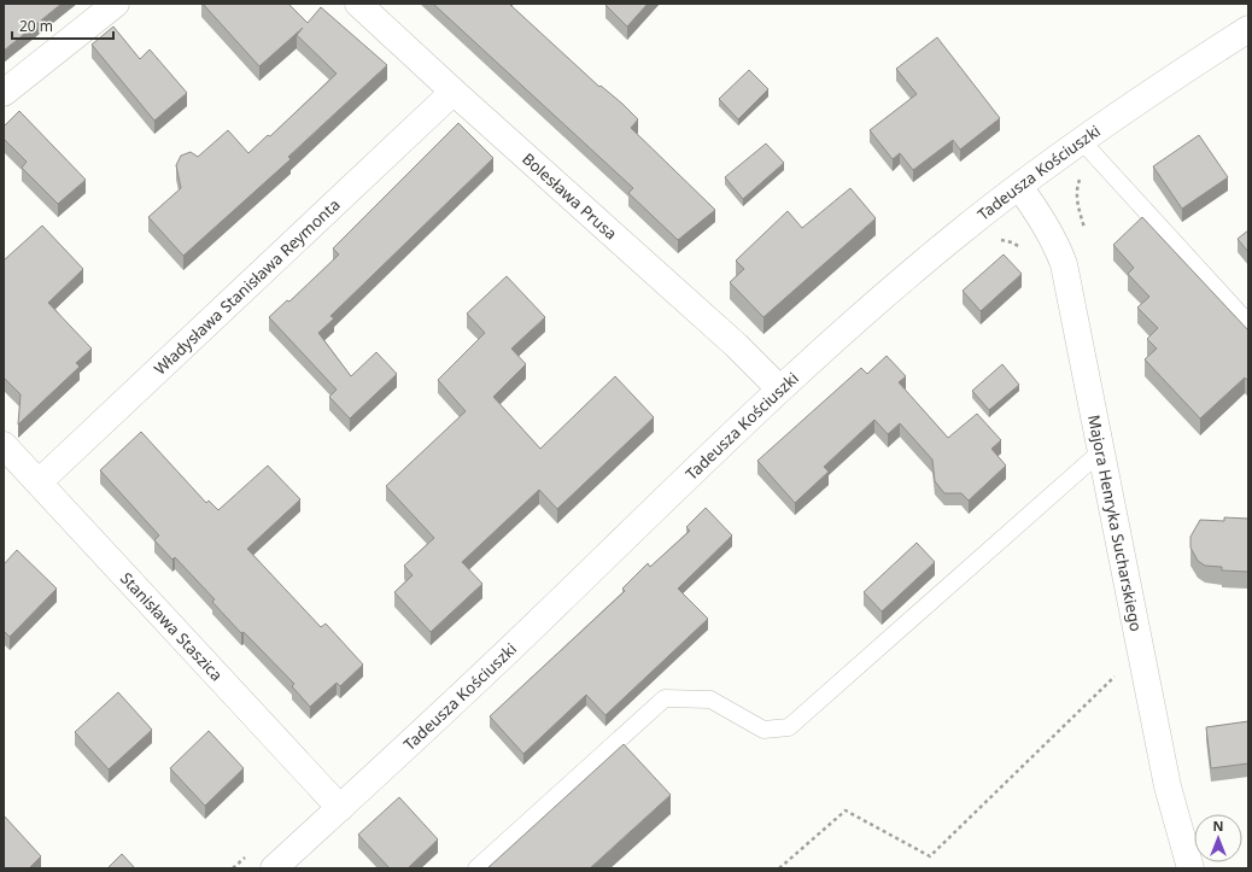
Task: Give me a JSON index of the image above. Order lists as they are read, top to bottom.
{
  "streets": {
    "street": [
      "Tadeusza Kościuszki",
      "Bolesława Prusa",
      "Władysława Stanisława Reymonta",
      "Majora Henryka Sucharskiego",
      "Stanisława Staszica"
    ]
  },
  "crossings": [
    ["Tadeusza Kościuszki", "Bolesława Prusa"],
    ["Tadeusza Kościuszki", "Majora Henryka Sucharskiego"],
    ["Tadeusza Kościuszki", "Stanisława Staszica"],
    ["Bolesława Prusa", "Władysława Stanisława Reymonta"],
    ["Władysława Stanisława Reymonta", "Stanisława Staszica"]
  ],
  "scale_bar": "20 m",
  "north": "top"
}
